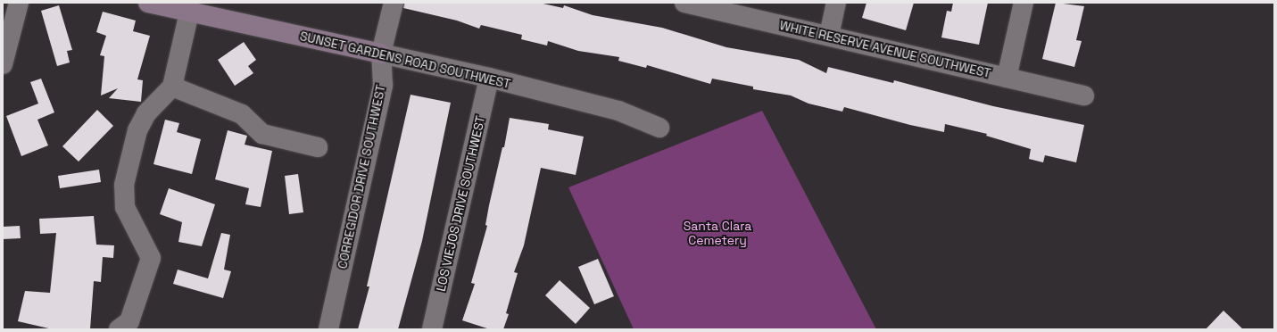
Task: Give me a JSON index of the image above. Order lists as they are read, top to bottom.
{
  "streets": {
    "street": [
      "WHITE RESERVE AVENUE SOUTHWEST",
      "SUNSET GARDENS ROAD SOUTHWEST",
      "CORREGIDOR DRIVE SOUTHWEST",
      "LOS VIEJOS DRIVE SOUTHWEST"
    ]
  },
  "crossings": [
    ["SUNSET GARDENS ROAD SOUTHWEST", "CORREGIDOR DRIVE SOUTHWEST"],
    ["SUNSET GARDENS ROAD SOUTHWEST", "LOS VIEJOS DRIVE SOUTHWEST"]
  ],
  "parks": ["Santa Clara Cemetery"]
}
